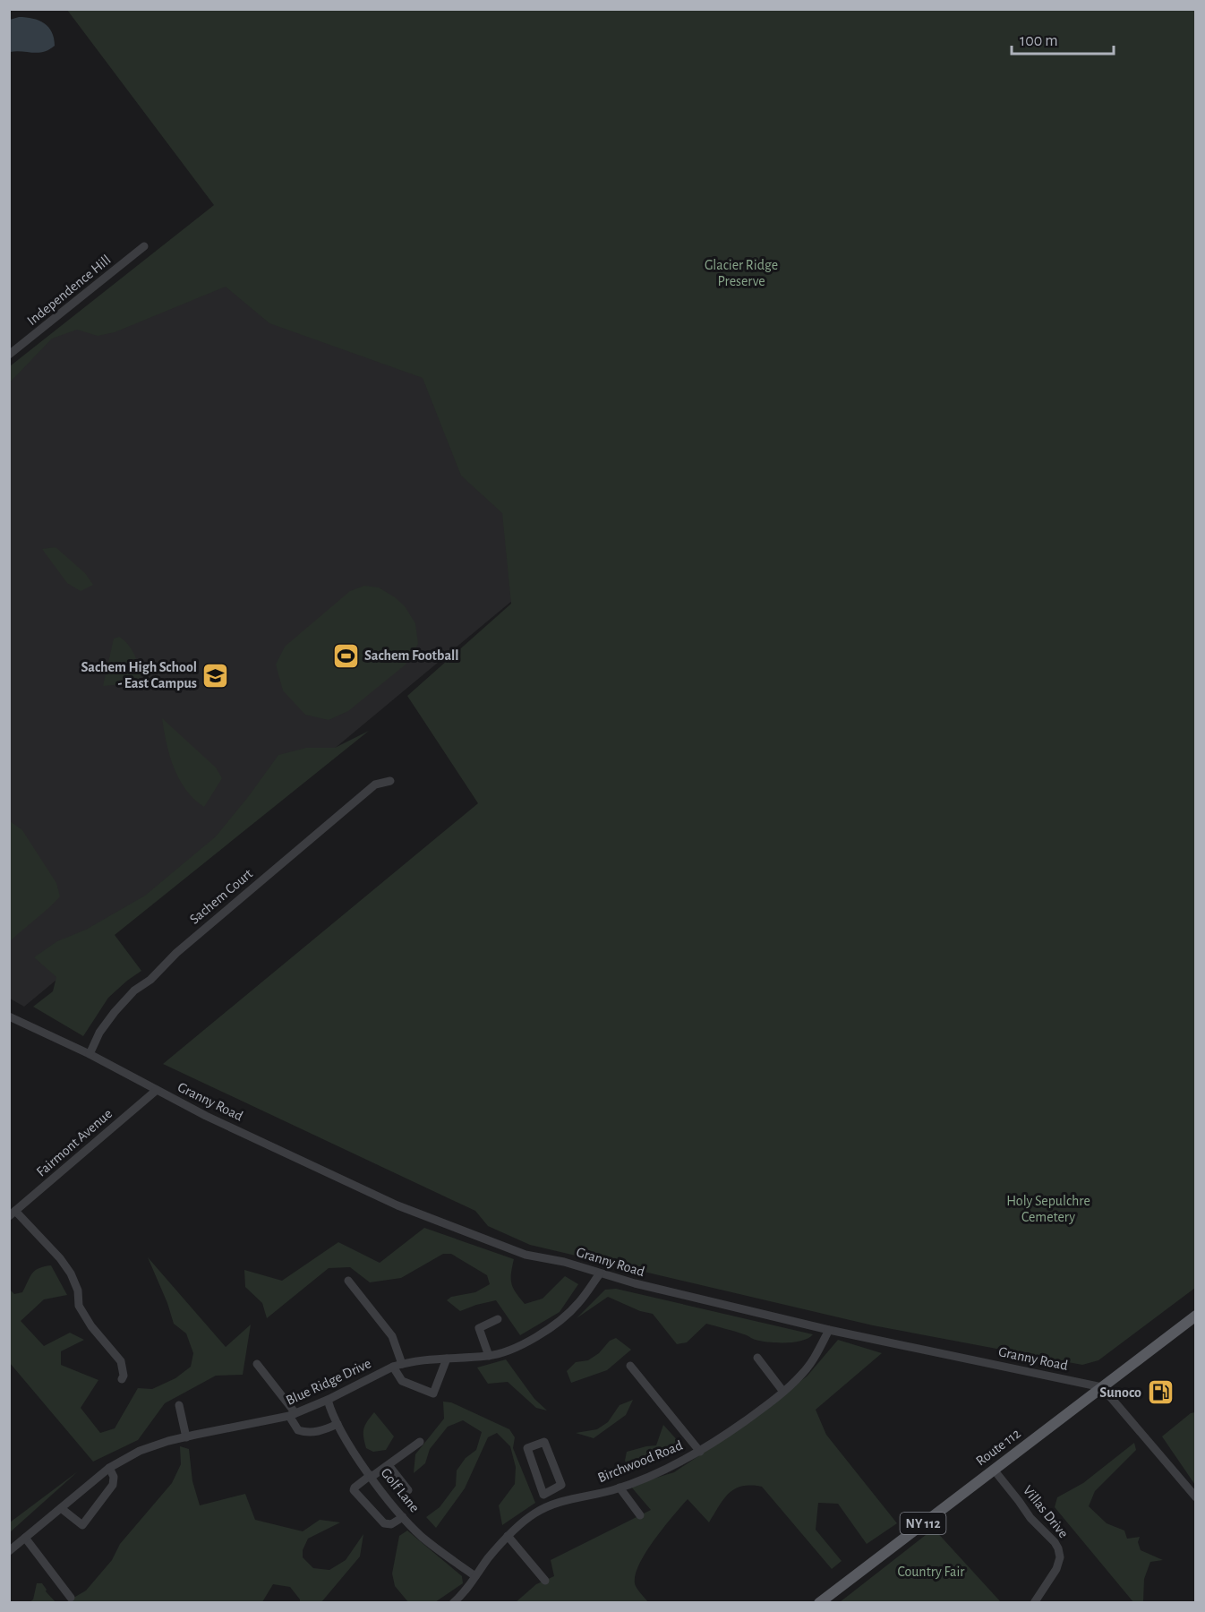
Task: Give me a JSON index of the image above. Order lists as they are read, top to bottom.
{
  "streets": {
    "main road": ["Route 112", "NY 112"],
    "street": [
      "Independence Hill",
      "Sachem Court",
      "Granny Road",
      "Fairmont Avenue",
      "Blue Ridge Drive",
      "Birchwood Road",
      "Golf Lane",
      "Villas Drive"
    ]
  },
  "crossings": [
    ["Sachem Court", "Granny Road"],
    ["Granny Road", "Fairmont Avenue"],
    ["Granny Road", "Blue Ridge Drive"],
    ["Granny Road", "Route 112"],
    ["Granny Road", "Birchwood Road"],
    ["Blue Ridge Drive", "Golf Lane"],
    ["Route 112", "Villas Drive"],
    ["Birchwood Road", "Golf Lane"]
  ],
  "parks": ["Glacier Ridge Preserve", "Holy Sepulchre Cemetery", "Country Fair"],
  "places": {
    "sports": ["Sachem Football"],
    "school or university": ["Sachem High School - East Campus"],
    "fuel station": ["Sunoco"]
  },
  "scale_bar": "100 m"
}
